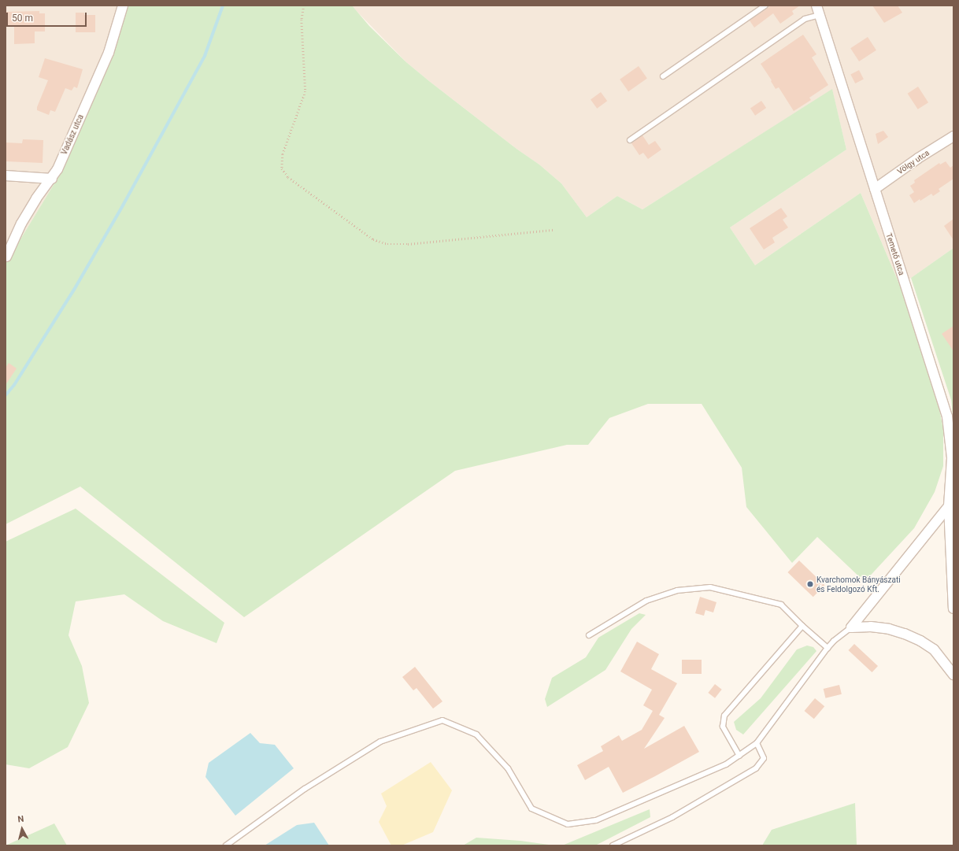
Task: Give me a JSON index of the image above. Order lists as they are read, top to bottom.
{
  "streets": {
    "street": ["Vadász utca", "Völgy utca", "Temető utca"]
  },
  "crossings": [
    ["Völgy utca", "Temető utca"]
  ],
  "places": ["Kvarchomok Bányászati és Feldolgozó Kft."],
  "scale_bar": "50 m",
  "north": "top"
}
